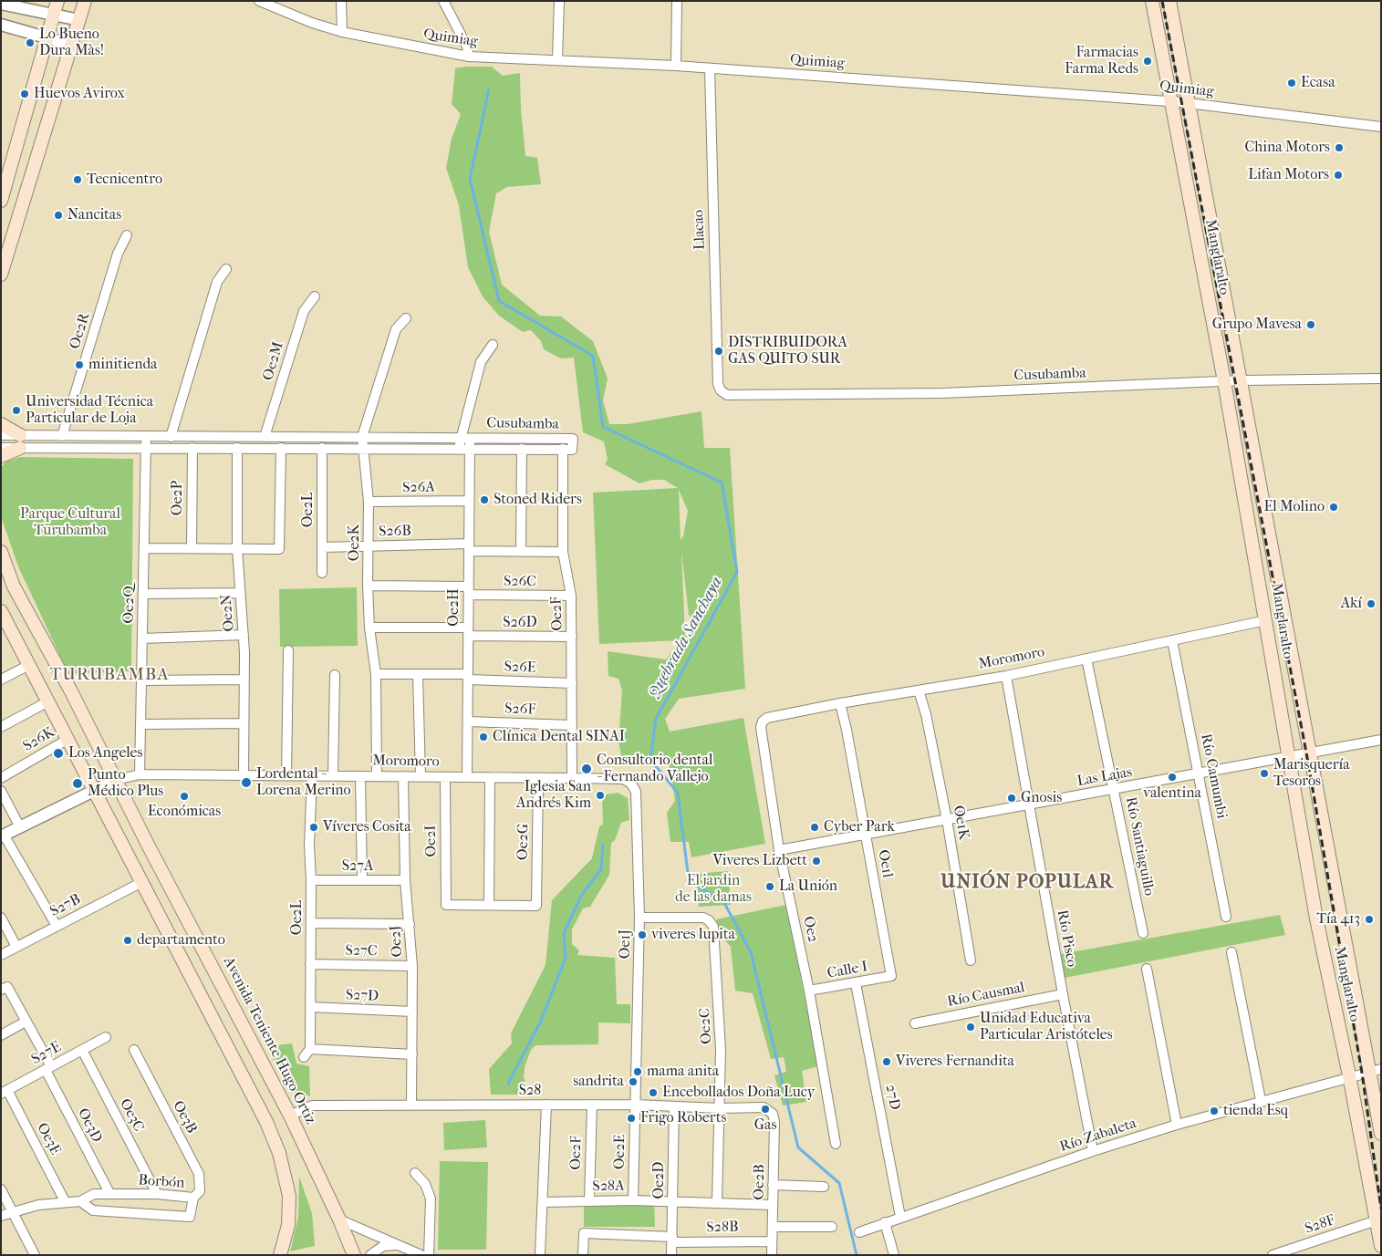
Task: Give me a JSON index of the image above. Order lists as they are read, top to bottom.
{
  "streets": {
    "main road": ["Manglaralto", "Avenida Teniente Hugo Ortiz"],
    "street": [
      "Quimiag",
      "Llacao",
      "Oe2R",
      "Oe2M",
      "Cusubamba",
      "S26A",
      "Oe2P",
      "Oe2L",
      "S26B",
      "Oe2K",
      "S26C",
      "Oe2Q",
      "Oe2H",
      "Oe2N",
      "Oe2F",
      "S26D",
      "Moromoro",
      "S26E",
      "S26F",
      "S26K",
      "Río Camumbi",
      "Las Lajas",
      "Oe1K",
      "Oe2I",
      "Oe2G",
      "Río Santiaguillo",
      "Oe1l",
      "S27A",
      "S27B",
      "Oe2",
      "Río Pisco",
      "Oe2J",
      "Oe1J",
      "S27C",
      "Calle I",
      "Río Causmal",
      "S27D",
      "Oe2C",
      "S27E",
      "S28",
      "27D",
      "Oe3C",
      "Oe3B",
      "Oe3D",
      "Río Zabaleta",
      "Oe3E",
      "Oe2E",
      "Oe2D",
      "Borbón",
      "Oe2B",
      "S28A",
      "S28F",
      "S28B"
    ]
  },
  "crossings": [
    ["Quimiag", "Llacao"],
    ["Quimiag", "Manglaralto"],
    ["Llacao", "Cusubamba"],
    ["Manglaralto", "Cusubamba"],
    ["Manglaralto", "Moromoro"],
    ["Manglaralto", "Las Lajas"],
    ["Manglaralto", "Río Zabaleta"],
    ["Manglaralto", "S28F"],
    ["Oe2R", "Cusubamba"],
    ["Oe2M", "Cusubamba"],
    ["Cusubamba", "Oe2P"],
    ["Cusubamba", "Oe2L"],
    ["Cusubamba", "Oe2K"],
    ["Cusubamba", "Oe2Q"],
    ["Cusubamba", "Oe2H"],
    ["Cusubamba", "Oe2N"],
    ["Cusubamba", "Oe2F"],
    ["S26A", "Oe2K"],
    ["S26A", "Oe2H"],
    ["Oe2L", "S26B"],
    ["Oe2L", "Moromoro"],
    ["Oe2L", "S27A"],
    ["Oe2L", "Oe2J"],
    ["Oe2L", "S27C"],
    ["Oe2L", "S27D"],
    ["S26B", "Oe2K"],
    ["S26B", "Oe2H"],
    ["S26B", "Oe2F"],
    ["Oe2K", "S26C"],
    ["Oe2K", "S26D"],
    ["Oe2K", "Moromoro"],
    ["Oe2K", "S26E"],
    ["S26C", "Oe2H"],
    ["S26C", "Oe2F"],
    ["Oe2Q", "Moromoro"],
    ["Oe2H", "S26D"],
    ["Oe2H", "Moromoro"],
    ["Oe2H", "S26E"],
    ["Oe2H", "S26F"],
    ["Oe2N", "Moromoro"],
    ["Oe2F", "S26D"],
    ["Oe2F", "Moromoro"],
    ["Oe2F", "S26E"],
    ["Oe2F", "S26F"],
    ["Oe2F", "S28"],
    ["Oe2F", "S28A"],
    ["Moromoro", "Río Camumbi"],
    ["Moromoro", "Oe1K"],
    ["Moromoro", "Oe2I"],
    ["Moromoro", "Oe2G"],
    ["Moromoro", "Río Santiaguillo"],
    ["Moromoro", "Oe1l"],
    ["Moromoro", "Oe2"],
    ["Moromoro", "Río Pisco"],
    ["Moromoro", "Oe2J"],
    ["Moromoro", "Oe1J"],
    ["Moromoro", "Avenida Teniente Hugo Ortiz"],
    ["Río Camumbi", "Las Lajas"],
    ["Las Lajas", "Oe1K"],
    ["Las Lajas", "Río Santiaguillo"],
    ["Las Lajas", "Oe1l"],
    ["Las Lajas", "Oe2"],
    ["Las Lajas", "Río Pisco"],
    ["Oe2I", "Oe2G"],
    ["Oe1l", "Calle I"],
    ["S27A", "Oe2J"],
    ["Oe2", "Calle I"],
    ["Río Pisco", "Río Causmal"],
    ["Río Pisco", "Río Zabaleta"],
    ["Oe2J", "S27C"],
    ["Oe2J", "S27D"],
    ["Oe2J", "S28"],
    ["Oe1J", "Oe2C"],
    ["Oe1J", "S28"],
    ["Oe1J", "Oe2E"],
    ["Calle I", "27D"],
    ["Oe2C", "S28"],
    ["Oe2C", "S28A"],
    ["Avenida Teniente Hugo Ortiz", "S28"],
    ["S27E", "Oe3C"],
    ["S27E", "Oe3D"],
    ["S27E", "Oe3E"],
    ["S28", "Oe2E"],
    ["S28", "Oe2D"],
    ["S28", "Oe2B"],
    ["27D", "Río Zabaleta"],
    ["Oe3C", "Borbón"],
    ["Oe3B", "Borbón"],
    ["Oe3D", "Borbón"],
    ["Oe3E", "Borbón"],
    ["Oe2E", "S28A"],
    ["Oe2D", "S28A"],
    ["Oe2D", "S28B"],
    ["Oe2B", "S28A"],
    ["Oe2B", "S28B"]
  ],
  "districts": ["TURUBAMBA", "UNIÓN POPULAR"],
  "water": ["Quebrada Sanchaya"],
  "parks": ["Parque Cultural Turubamba", "El jardin de las damas"],
  "places": [
    "Lo Bueno Dura Màs!",
    "Farmacias Farma Reds",
    "Ecasa",
    "Huevos Avirox",
    "China Motors",
    "Lifan Motors",
    "Tecnicentro",
    "Nancitas",
    "Grupo Mavesa",
    "DISTRIBUIDORA GAS QUITO SUR",
    "minitienda",
    "Universidad Técnica Particular de Loja",
    "Stoned Riders",
    "El Molino",
    "Akí",
    "Clínica Dental SINAI",
    "Los Angeles",
    "Consultorio dental - Fernando Vallejo",
    "Marisquería Tesoros",
    "valentina",
    "Lordental - Lorena Merino",
    "Punto Médico Plus",
    "Iglesia San Andrés Kim",
    "Económicas",
    "Gnosis",
    "Víveres Cosita",
    "Cyber Park",
    "Viveres Lizbett",
    "La Unión",
    "Tía 413",
    "viveres lupita",
    "departamento",
    "Unidad Educativa Particular Aristóteles",
    "Viveres Fernandita",
    "mama anita",
    "sandrita",
    "Encebollados Doña Lucy",
    "Gas",
    "tienda Esq",
    "Frigo Roberts"
  ]
}
